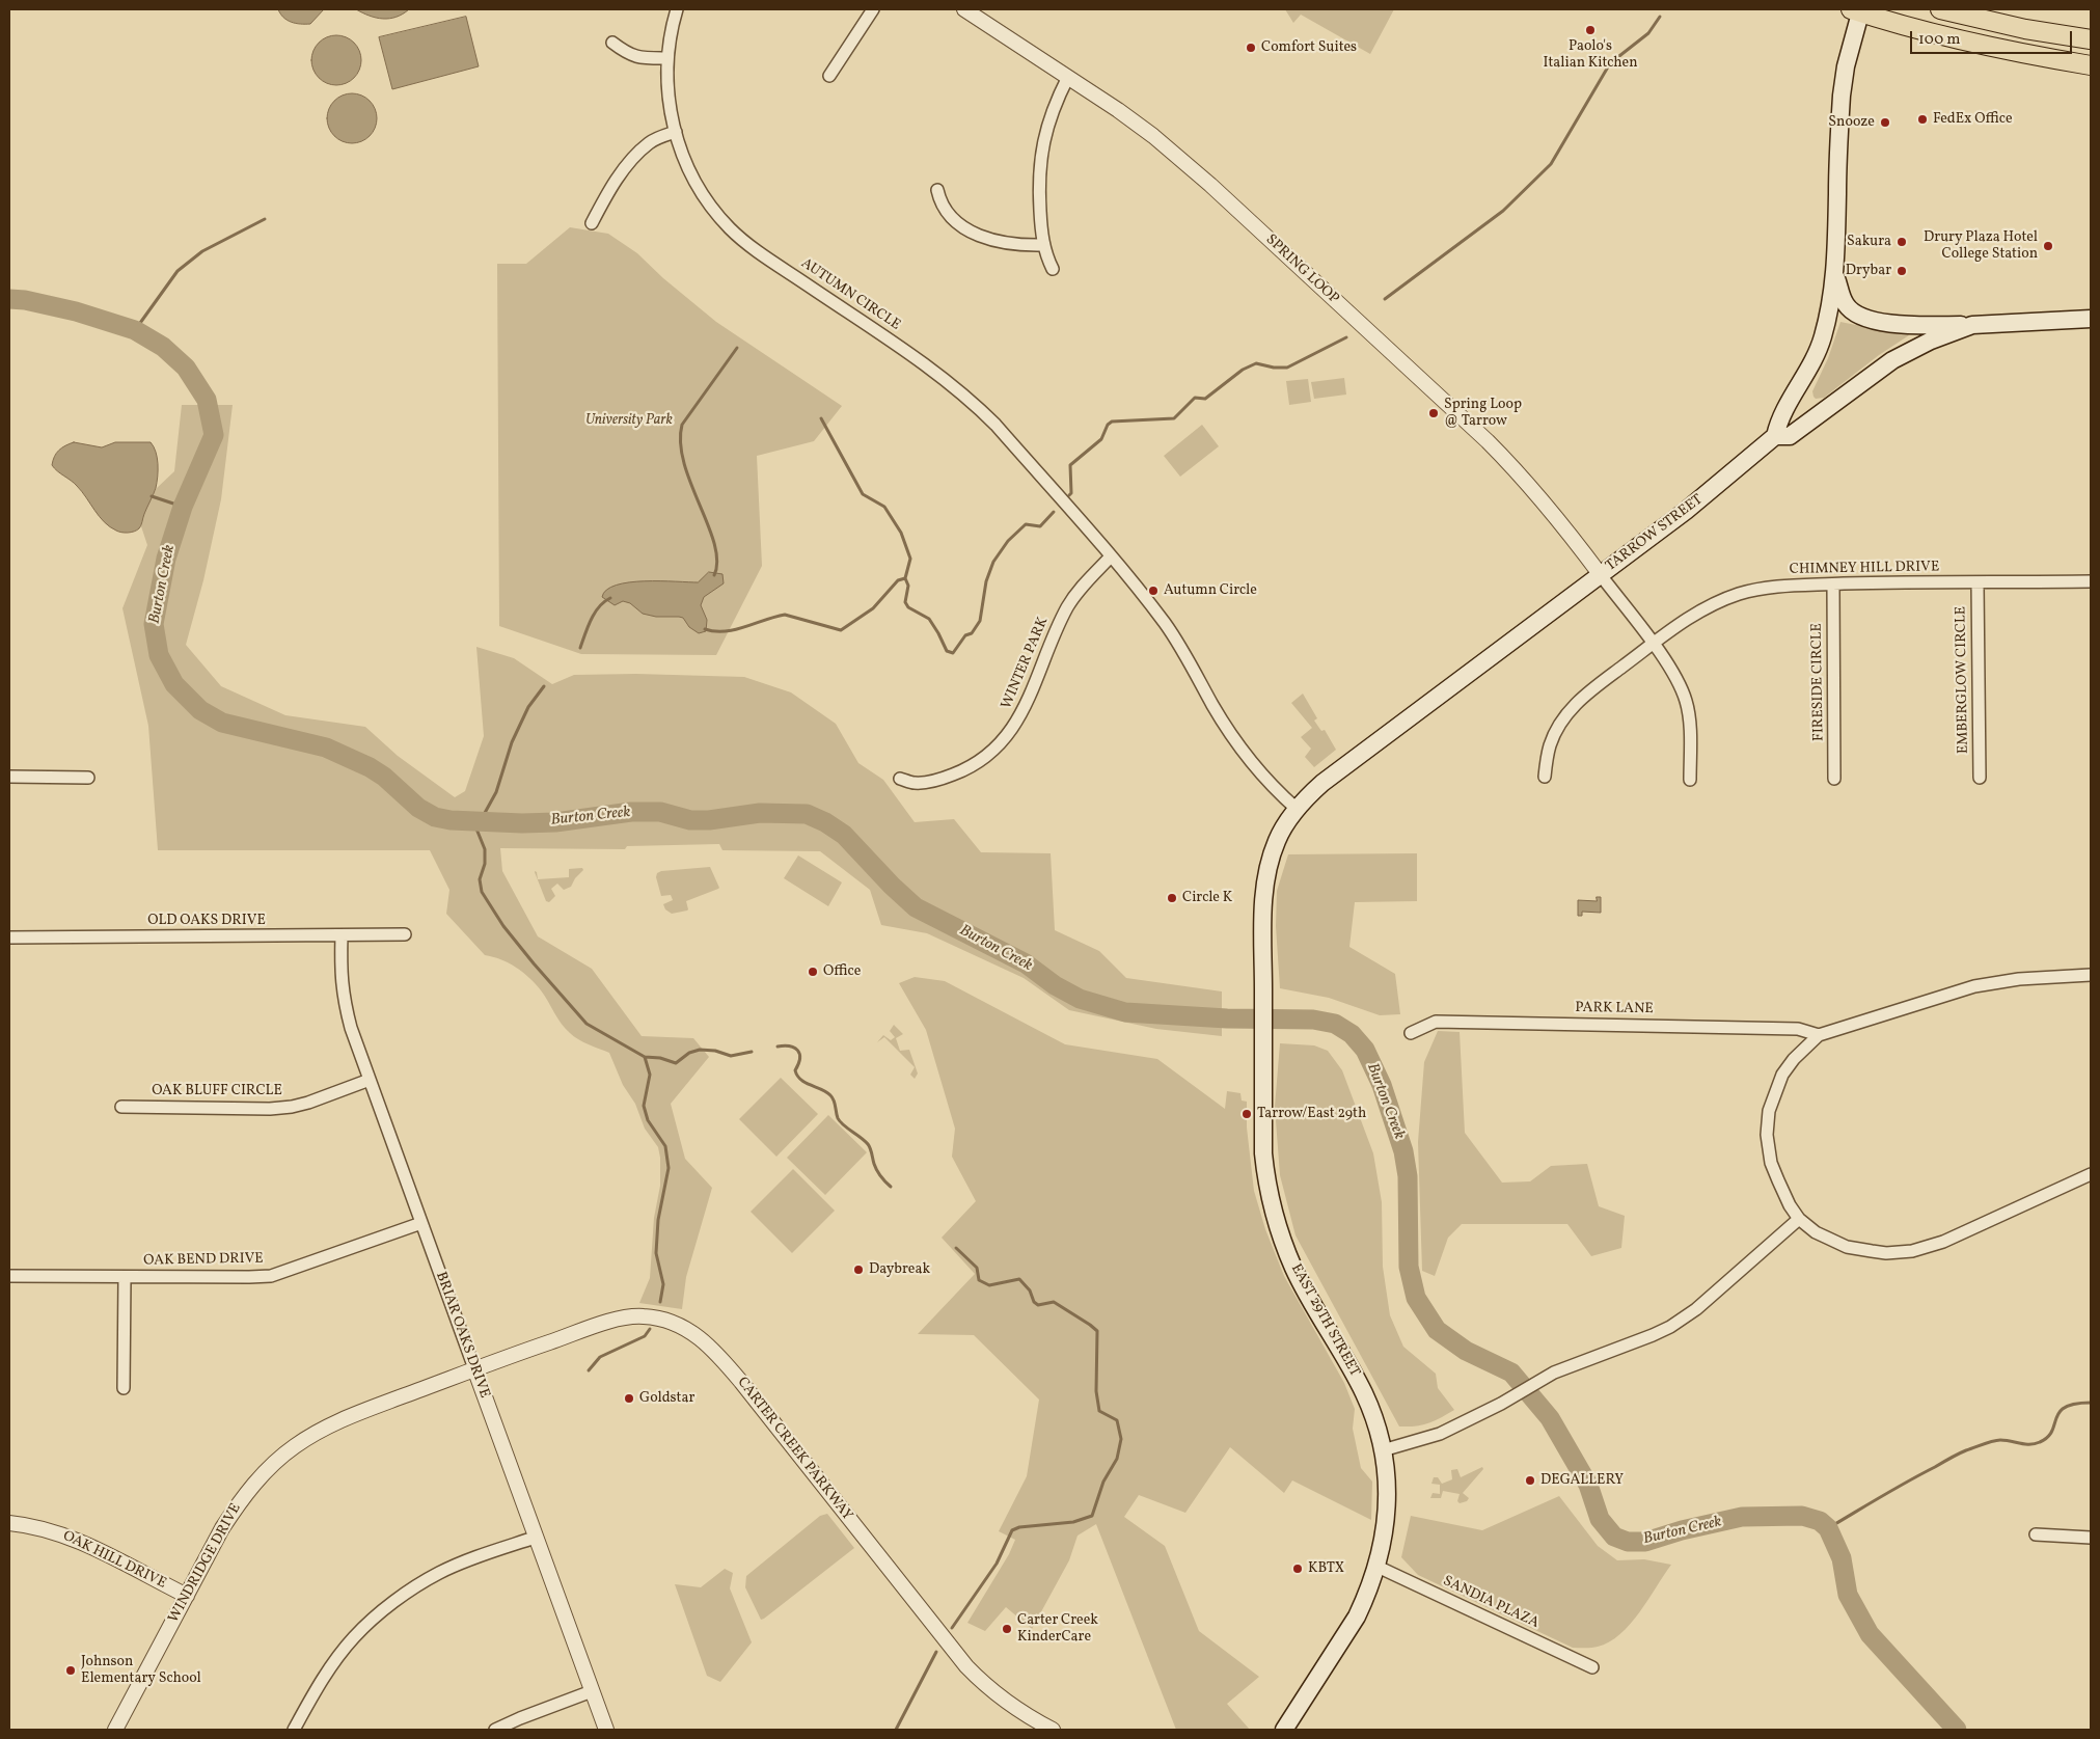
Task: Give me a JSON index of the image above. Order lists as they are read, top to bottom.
{
  "streets": {
    "main road": ["TARROW STREET", "EAST 29TH STREET"],
    "street": [
      "SPRING LOOP",
      "AUTUMN CIRCLE",
      "CHIMNEY HILL DRIVE",
      "WINTER PARK",
      "EMBERGLOW CIRCLE",
      "FIRESIDE CIRCLE",
      "OLD OAKS DRIVE",
      "PARK LANE",
      "OAK BLUFF CIRCLE",
      "OAK BEND DRIVE",
      "BRIAR OAKS DRIVE",
      "CARTER CREEK PARKWAY",
      "OAK HILL DRIVE",
      "WINDRIDGE DRIVE",
      "SANDIA PLAZA"
    ]
  },
  "crossings": [
    ["SPRING LOOP", "TARROW STREET"],
    ["AUTUMN CIRCLE", "TARROW STREET"],
    ["AUTUMN CIRCLE", "WINTER PARK"],
    ["TARROW STREET", "EAST 29TH STREET"],
    ["CHIMNEY HILL DRIVE", "EMBERGLOW CIRCLE"],
    ["CHIMNEY HILL DRIVE", "FIRESIDE CIRCLE"],
    ["OLD OAKS DRIVE", "BRIAR OAKS DRIVE"],
    ["OAK BLUFF CIRCLE", "BRIAR OAKS DRIVE"],
    ["OAK BEND DRIVE", "BRIAR OAKS DRIVE"],
    ["EAST 29TH STREET", "SANDIA PLAZA"],
    ["BRIAR OAKS DRIVE", "CARTER CREEK PARKWAY"],
    ["BRIAR OAKS DRIVE", "WINDRIDGE DRIVE"],
    ["CARTER CREEK PARKWAY", "WINDRIDGE DRIVE"],
    ["OAK HILL DRIVE", "WINDRIDGE DRIVE"]
  ],
  "water": ["Burton Creek"],
  "parks": ["University Park"],
  "places": [
    "Paolo's Italian Kitchen",
    "Comfort Suites",
    "FedEx Office",
    "Snooze",
    "Sakura",
    "Drury Plaza Hotel College Station",
    "Drybar",
    "Spring Loop @ Tarrow",
    "Autumn Circle",
    "Circle K",
    "Office",
    "Tarrow/East 29th",
    "Daybreak",
    "Goldstar",
    "DEGALLERY",
    "KBTX",
    "Carter Creek KinderCare",
    "Johnson Elementary School"
  ],
  "scale_bar": "100 m"
}
